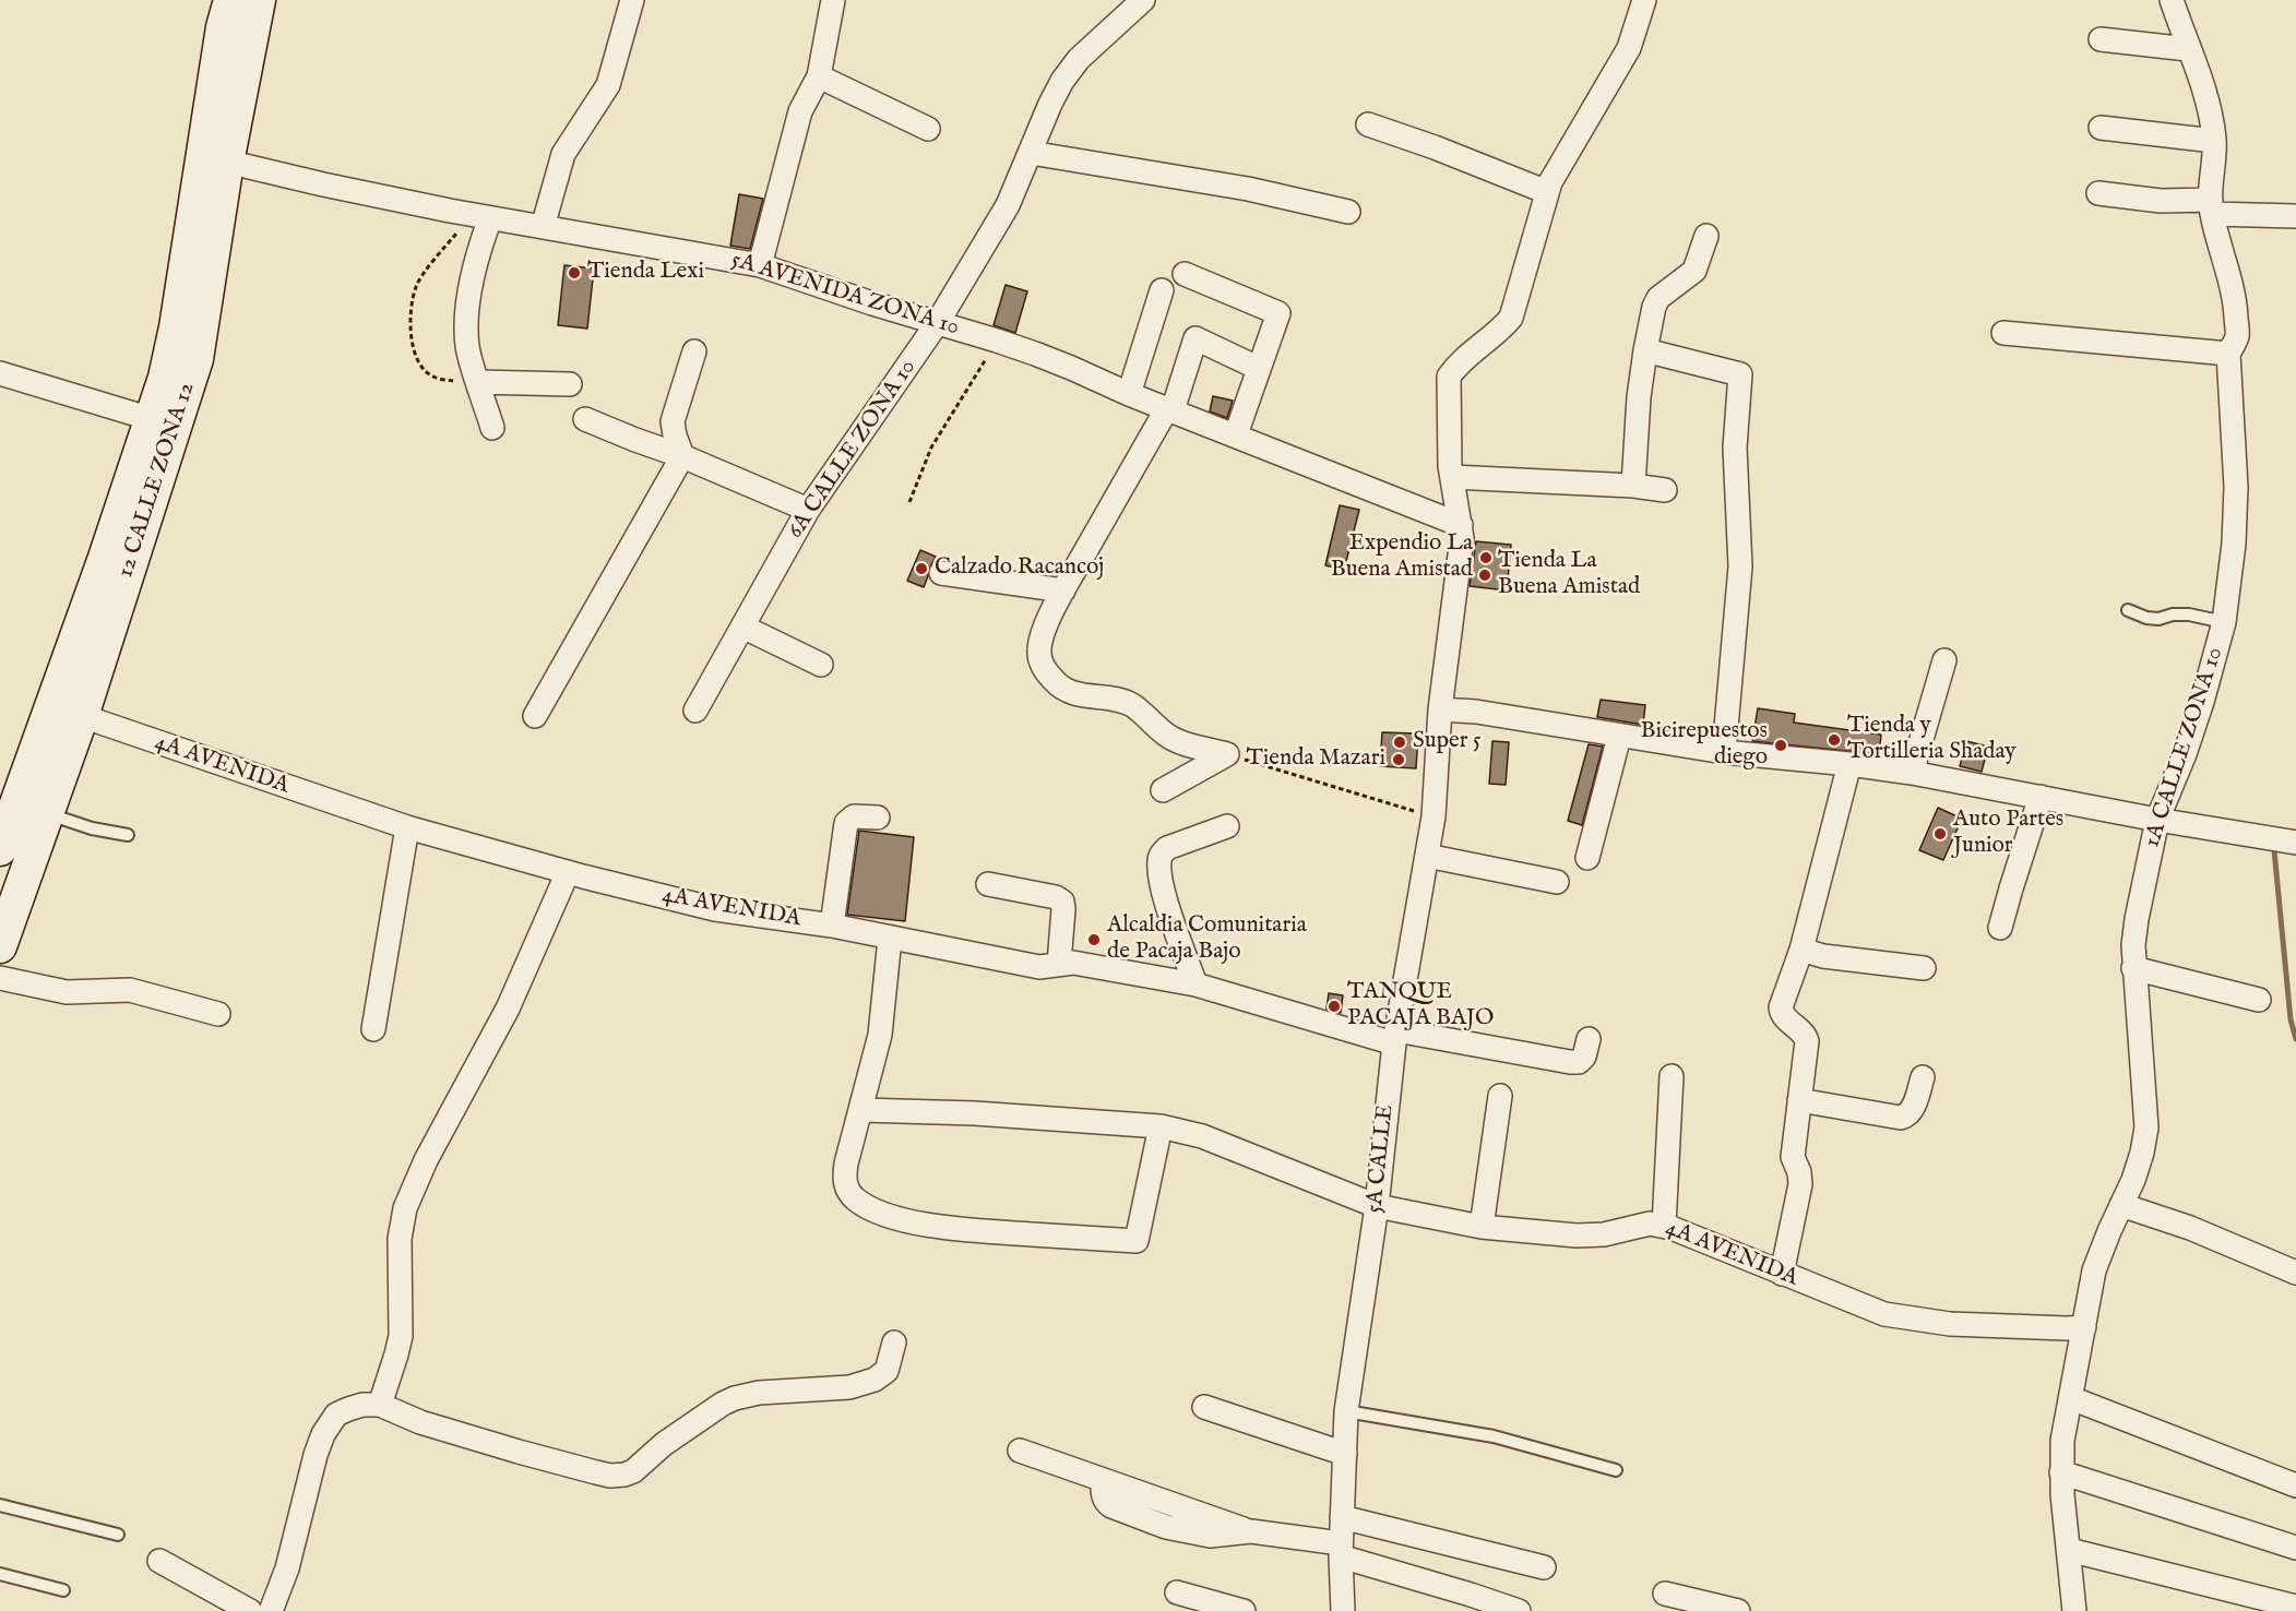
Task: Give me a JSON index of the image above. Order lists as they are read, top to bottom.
{
  "streets": {
    "street": [
      "5A AVENIDA ZONA 10",
      "6A CALLE ZONA 10",
      "12 CALLE ZONA 12",
      "1A CALLE ZONA 10",
      "4A AVENIDA",
      "5A CALLE"
    ]
  },
  "crossings": [
    ["5A AVENIDA ZONA 10", "6A CALLE ZONA 10"],
    ["5A AVENIDA ZONA 10", "12 CALLE ZONA 12"],
    ["5A AVENIDA ZONA 10", "5A CALLE"],
    ["12 CALLE ZONA 12", "4A AVENIDA"],
    ["1A CALLE ZONA 10", "4A AVENIDA"],
    ["4A AVENIDA", "5A CALLE"]
  ],
  "places": [
    "Tienda Lexi",
    "Expendio La Buena Amistad",
    "Calzado Racancoj",
    "Tienda La Buena Amistad",
    "Tienda y Tortilleria Shaday",
    "Super 5",
    "Bicirepuestos diego",
    "Tienda Mazari",
    "Auto Partes Junior",
    "Alcaldia Comunitaria de Pacaja Bajo",
    "TANQUE PACAJA BAJO"
  ]
}
